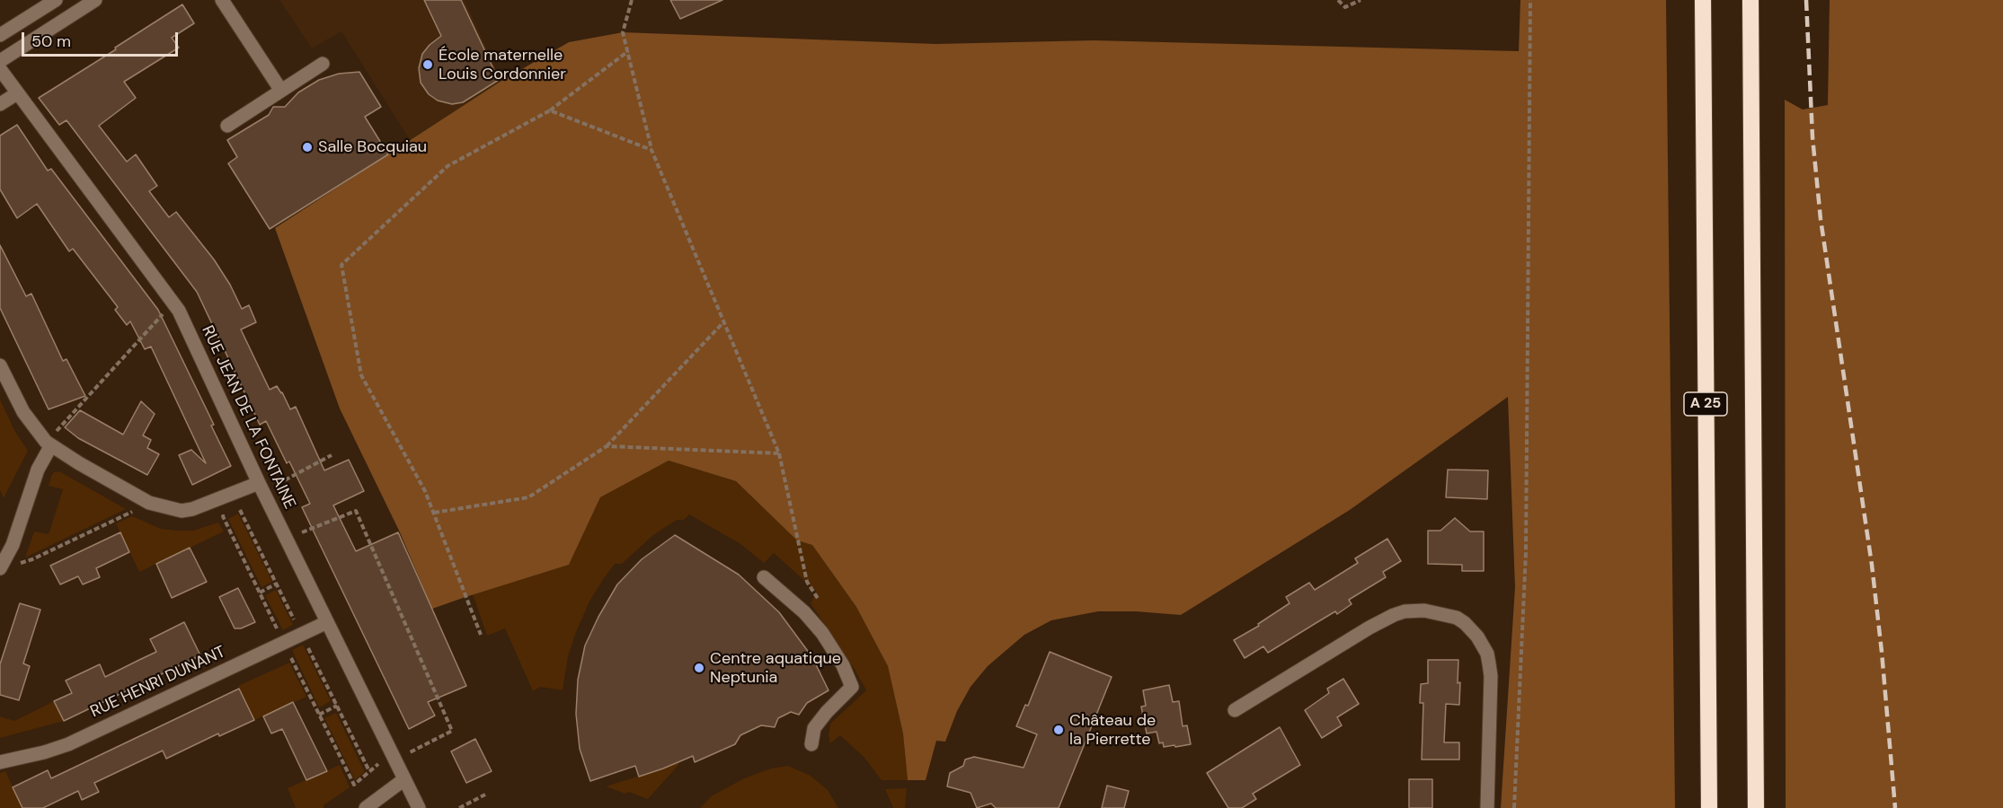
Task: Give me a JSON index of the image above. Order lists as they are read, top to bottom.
{
  "streets": {
    "highway": ["A 25"],
    "street": ["RUE JEAN DE LA FONTAINE", "RUE HENRI DUNANT"]
  },
  "crossings": [
    ["RUE JEAN DE LA FONTAINE", "RUE HENRI DUNANT"]
  ],
  "places": [
    "École maternelle Louis Cordonnier",
    "Salle Bocquiau",
    "Centre aquatique Neptunia",
    "Château de la Pierrette"
  ],
  "scale_bar": "50 m"
}
